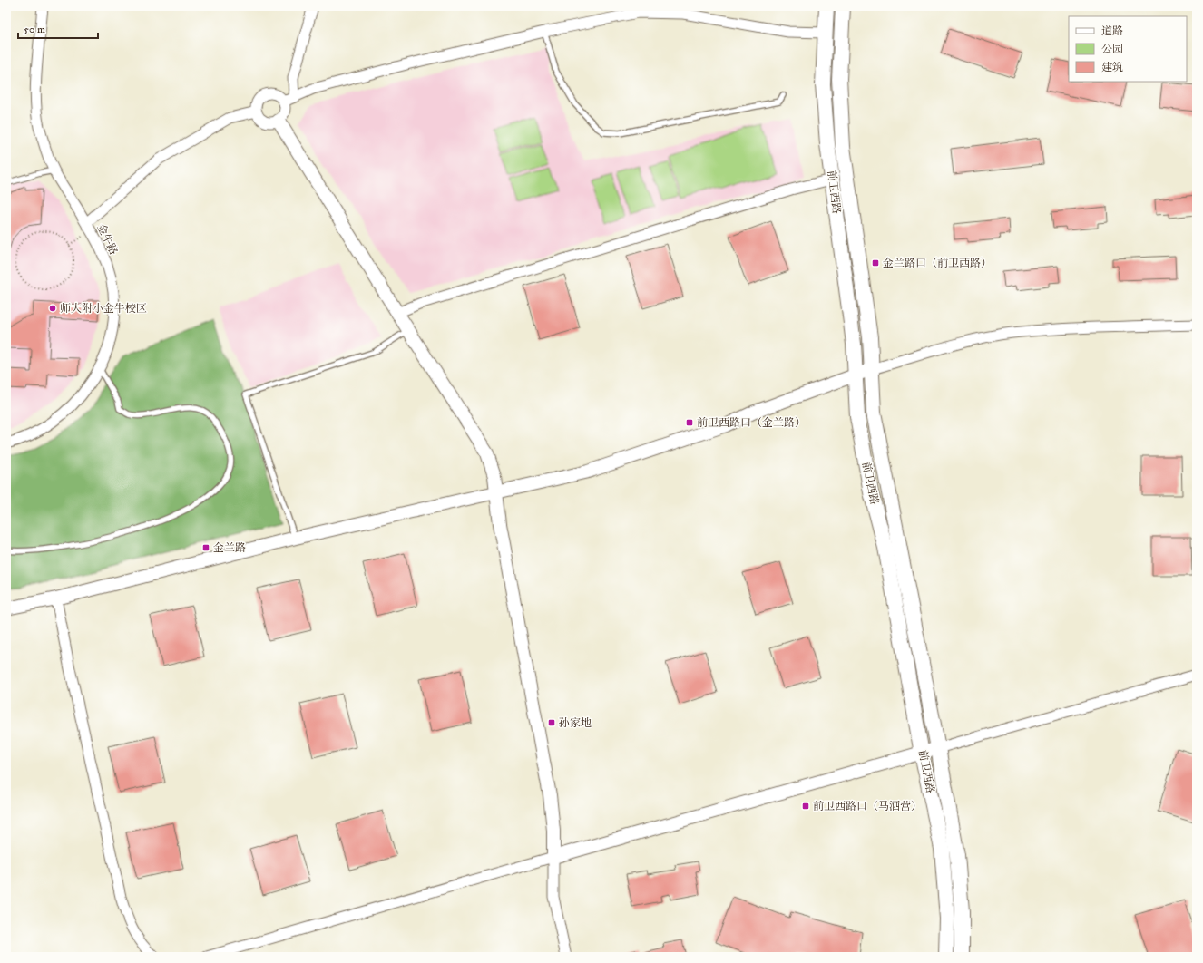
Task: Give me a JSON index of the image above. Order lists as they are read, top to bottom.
{
  "streets": {
    "main road": ["前卫西路"],
    "street": ["金牛路"]
  },
  "places": {
    "transit": [
      "金兰路口（前卫西路）",
      "前卫西路口（金兰路）",
      "金兰路",
      "孙家地",
      "前卫西路口（马洒营）"
    ],
    "other": ["师大附小金牛校区"]
  },
  "legend": ["道路", "公园", "建筑"],
  "scale_bar": "50 m"
}
